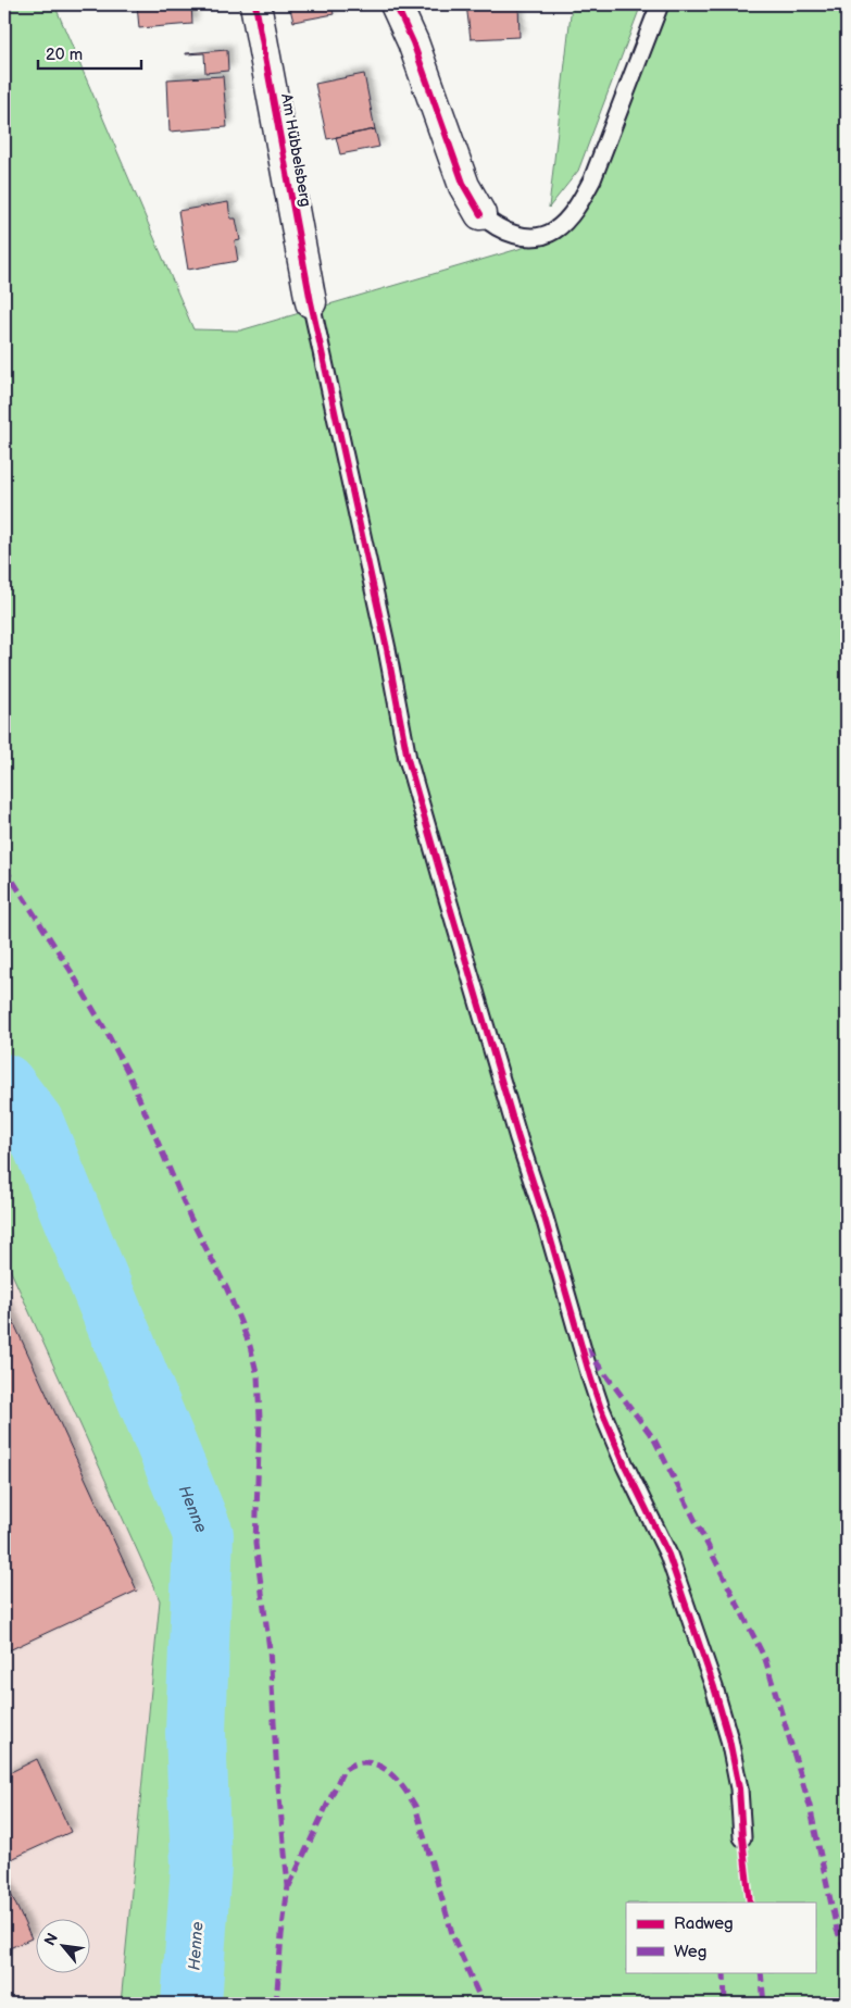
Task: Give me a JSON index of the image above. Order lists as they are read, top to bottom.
{
  "streets": {
    "street": ["Am Hübbelsberg"]
  },
  "water": ["Henne"],
  "legend": ["Radweg", "Weg"],
  "scale_bar": "20 m",
  "north": "top left"
}
